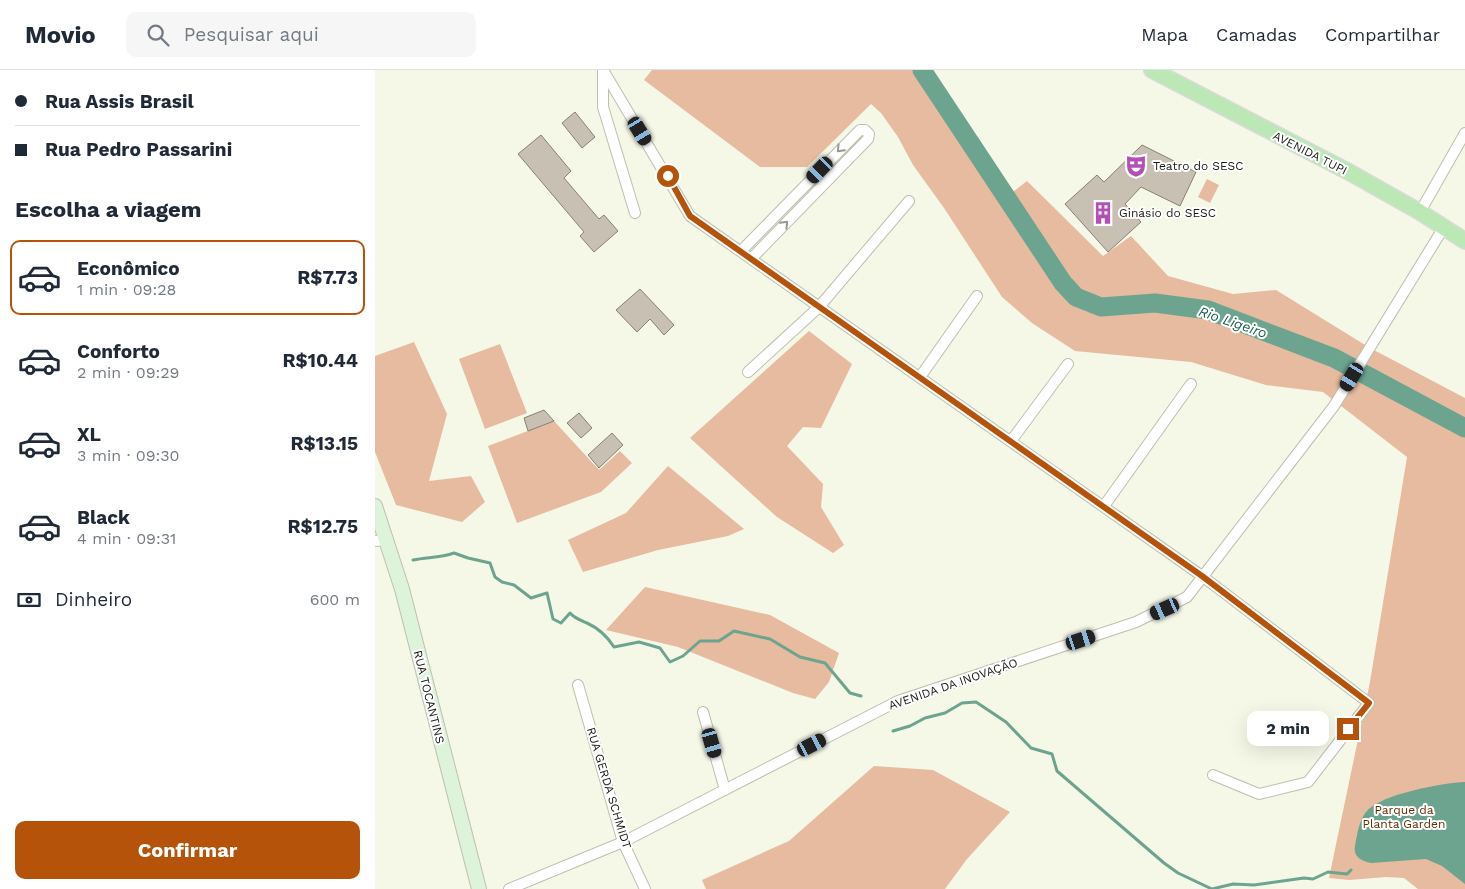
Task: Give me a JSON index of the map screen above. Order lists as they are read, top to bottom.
{
  "streets": {
    "main road": ["AVENIDA TUPI", "RUA TOCANTINS"],
    "street": ["AVENIDA DA INOVAÇÃO", "RUA GERDA SCHMIDT"]
  },
  "crossings": [
    ["AVENIDA TUPI", "AVENIDA DA INOVAÇÃO"],
    ["AVENIDA DA INOVAÇÃO", "RUA GERDA SCHMIDT"]
  ],
  "water": ["Rio Ligeiro"],
  "parks": ["Parque da Planta Garden"],
  "places": {
    "theatre": ["Teatro do SESC"],
    "building": ["Ginásio do SESC"]
  },
  "page": {
    "header": "Movio",
    "search": "Pesquisar aqui",
    "nav": ["Mapa", "Camadas", "Compartilhar"],
    "banner": ["Rua Assis Brasil", "Rua Pedro Passarini"],
    "heading": "Escolha a viagem",
    "list": [
      {
        "name": "Econômico",
        "note": "1 min · 09:28",
        "value": "R$7.73"
      },
      {
        "name": "Conforto",
        "note": "2 min · 09:29",
        "value": "R$10.44"
      },
      {
        "name": "XL",
        "note": "3 min · 09:30",
        "value": "R$13.15"
      },
      {
        "name": "Black",
        "note": "4 min · 09:31",
        "value": "R$12.75"
      }
    ],
    "pay": ["Dinheiro", "600 m"],
    "bubble": "2 min",
    "buttons": "Confirmar"
  }
}
